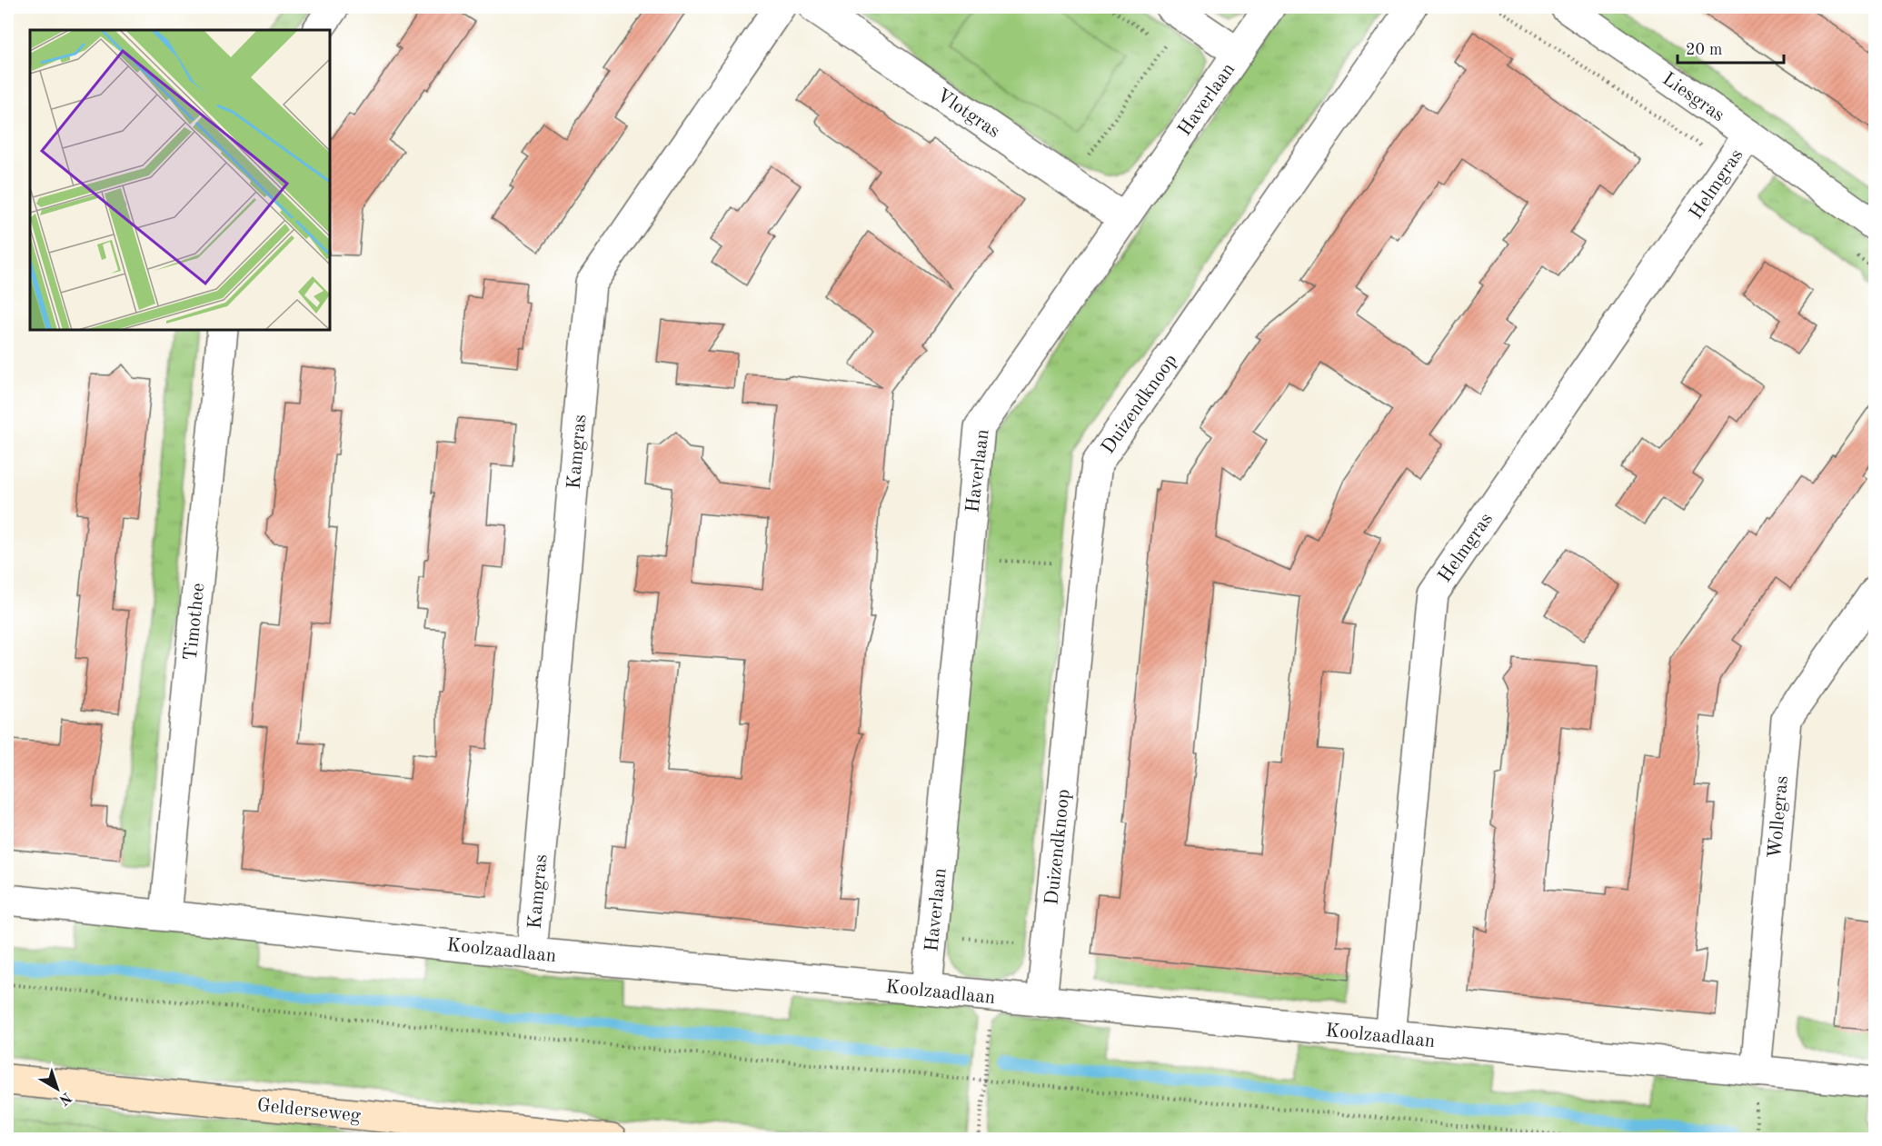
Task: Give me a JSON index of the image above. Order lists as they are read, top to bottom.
{
  "streets": {
    "street": [
      "Liesgras",
      "Haverlaan",
      "Vlotgras",
      "Helmgras",
      "Duizendknoop",
      "Kamgras",
      "Timothee",
      "Wollegras",
      "Koolzaadlaan",
      "Gelderseweg"
    ]
  },
  "crossings": [
    ["Liesgras", "Helmgras"],
    ["Haverlaan", "Vlotgras"],
    ["Haverlaan", "Koolzaadlaan"],
    ["Helmgras", "Koolzaadlaan"],
    ["Duizendknoop", "Koolzaadlaan"],
    ["Kamgras", "Koolzaadlaan"],
    ["Timothee", "Koolzaadlaan"],
    ["Wollegras", "Koolzaadlaan"]
  ],
  "scale_bar": "20 m",
  "north": "bottom right"
}
